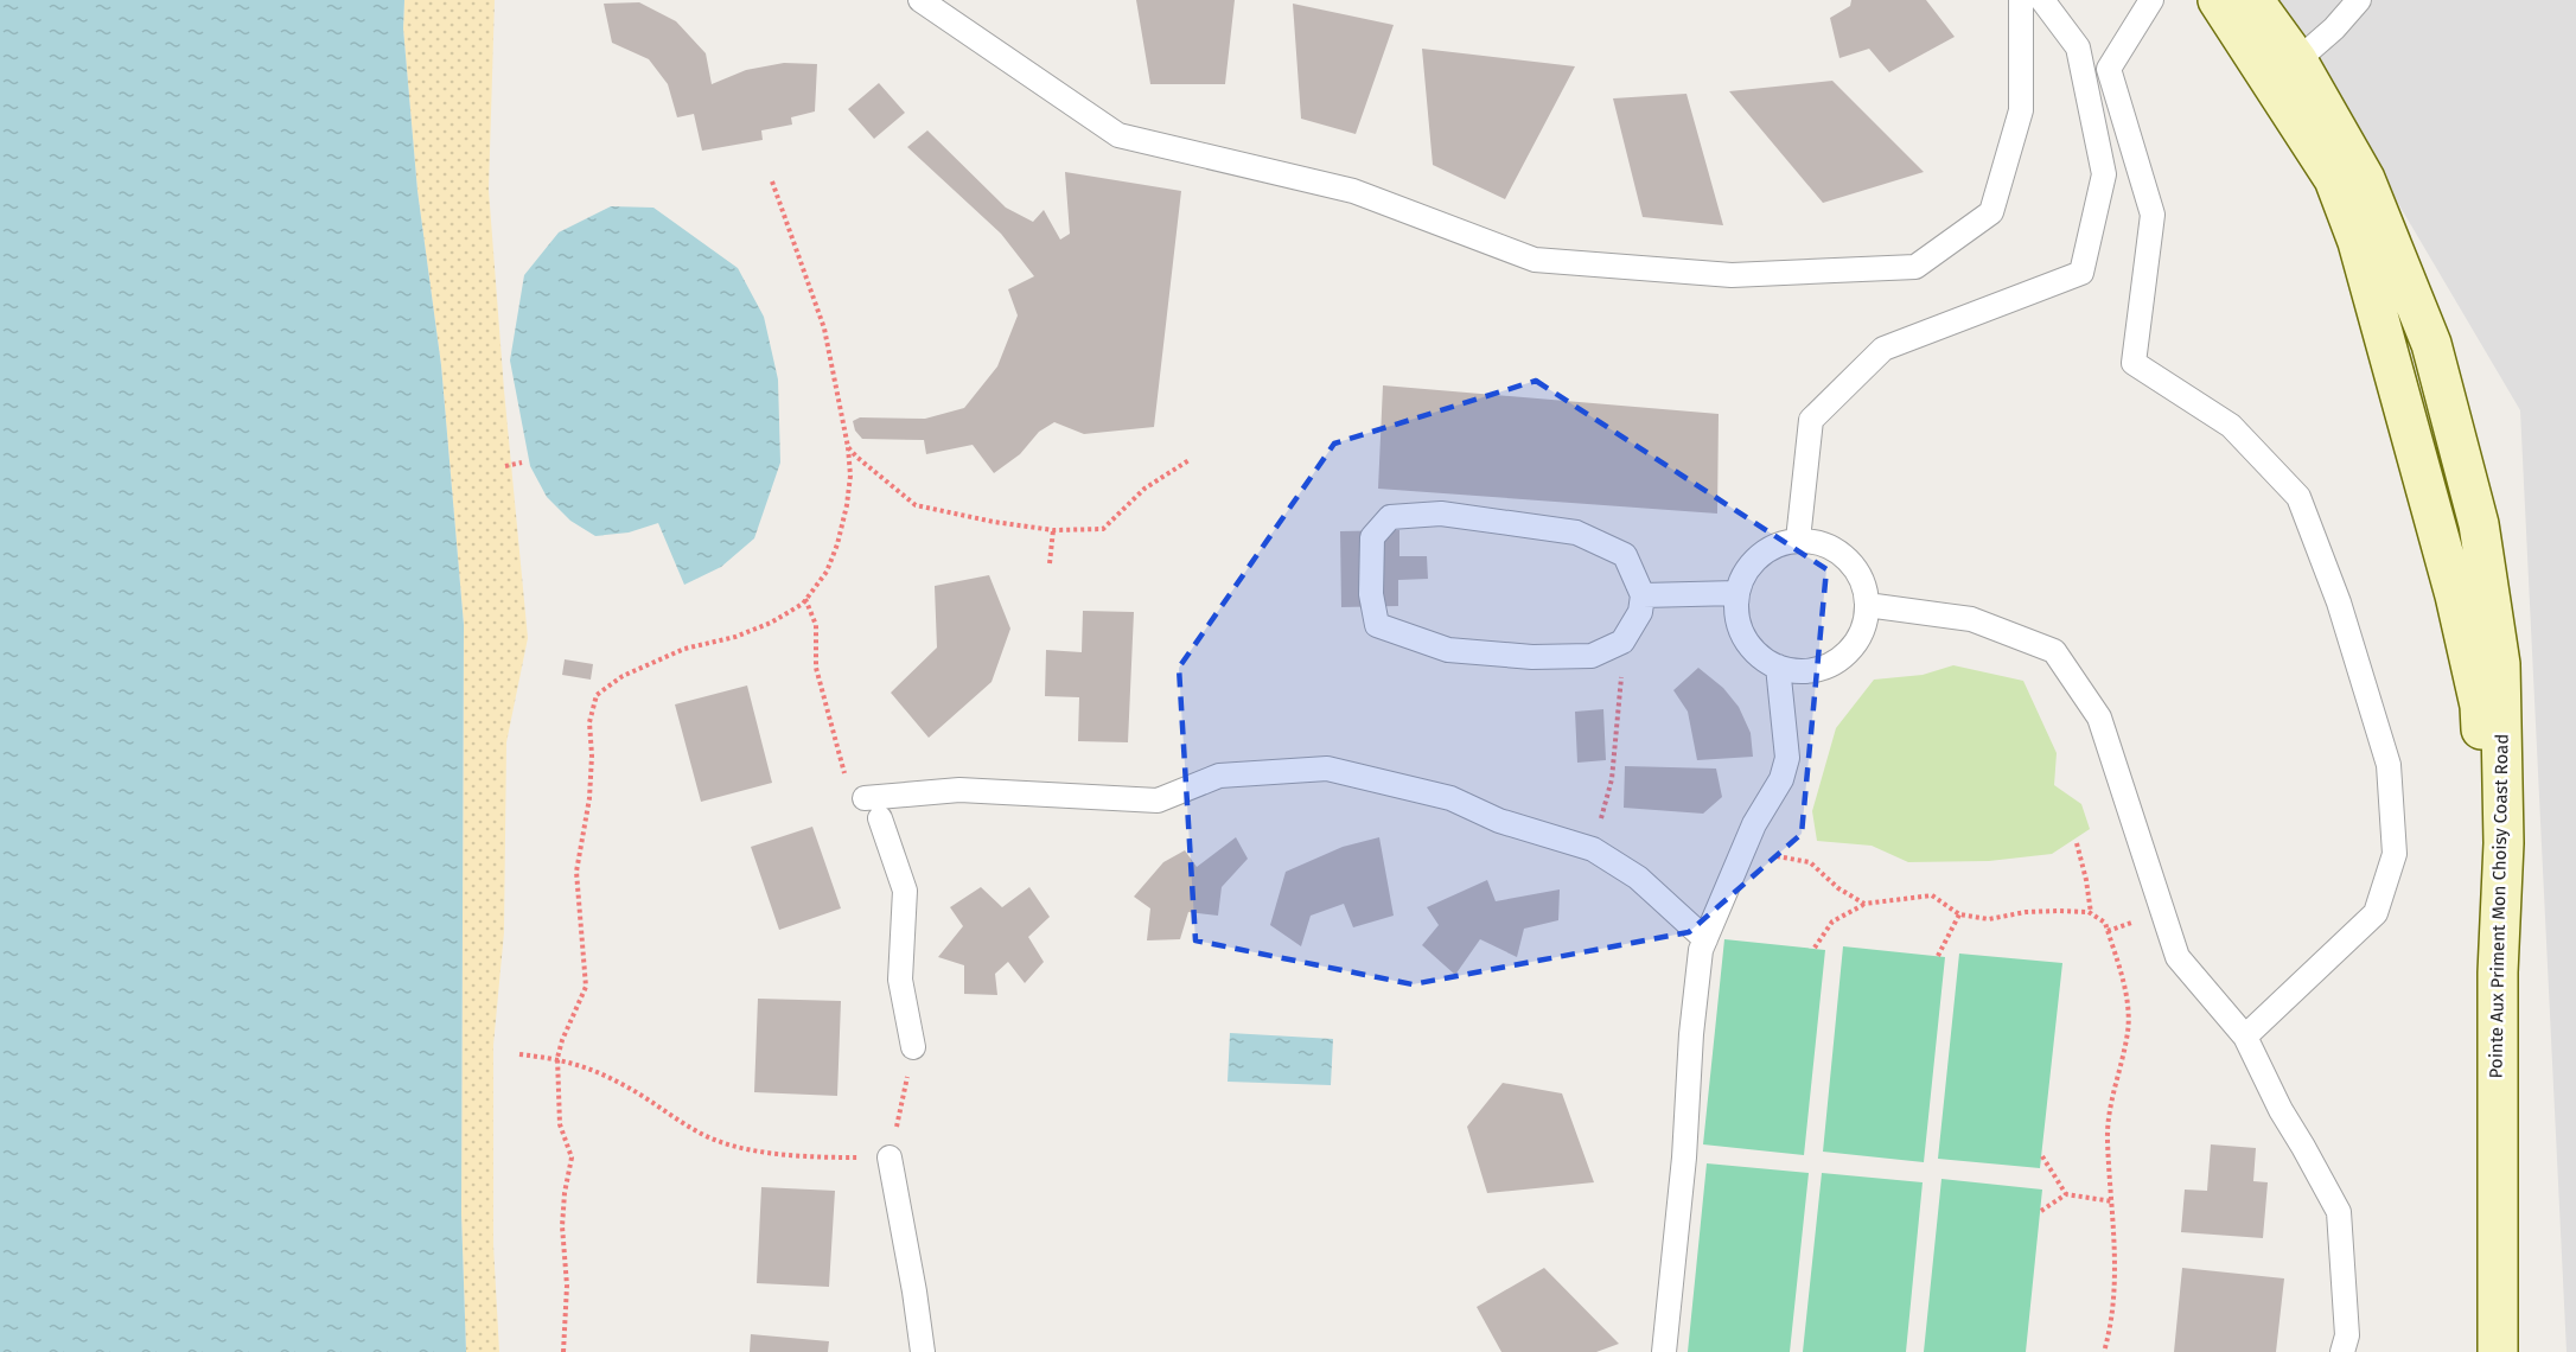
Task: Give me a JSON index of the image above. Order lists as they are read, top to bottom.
{
  "streets": {
    "main road": ["Pointe Aux Priment Mon Choisy Coast Road"]
  }
}
